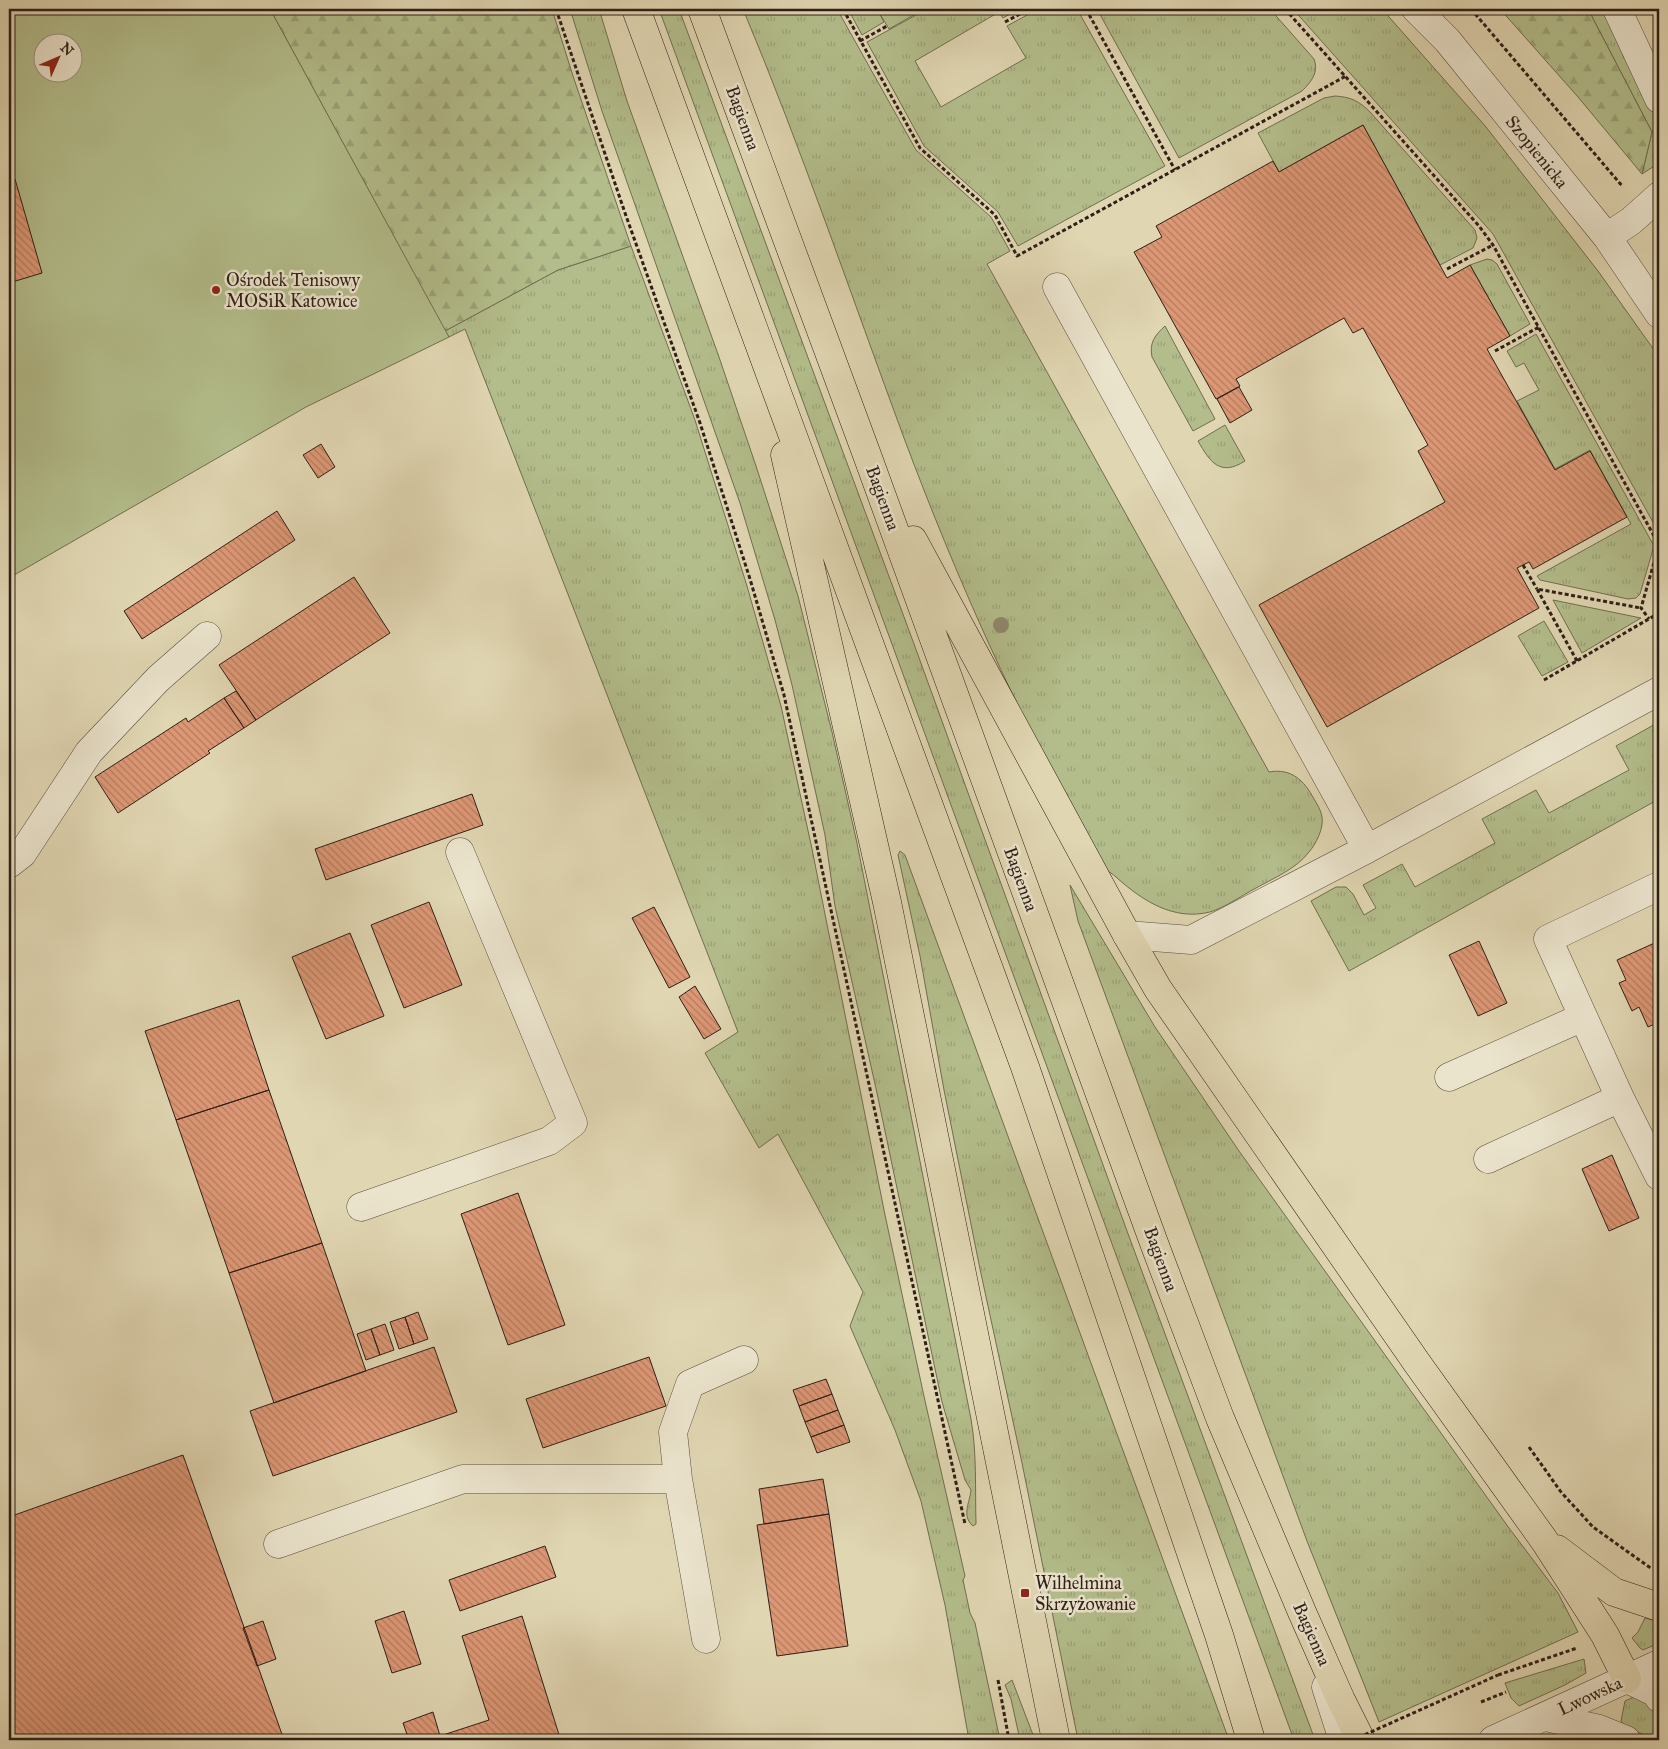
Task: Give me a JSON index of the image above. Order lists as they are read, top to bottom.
{
  "streets": {
    "main road": ["Bagienna"],
    "street": ["Szopienicka", "Lwowska"]
  },
  "places": {
    "other": ["Ośrodek Tenisowy MOSiR Katowice"],
    "transit": ["Wilhelmina Skrzyżowanie"]
  },
  "north": "top right"
}
